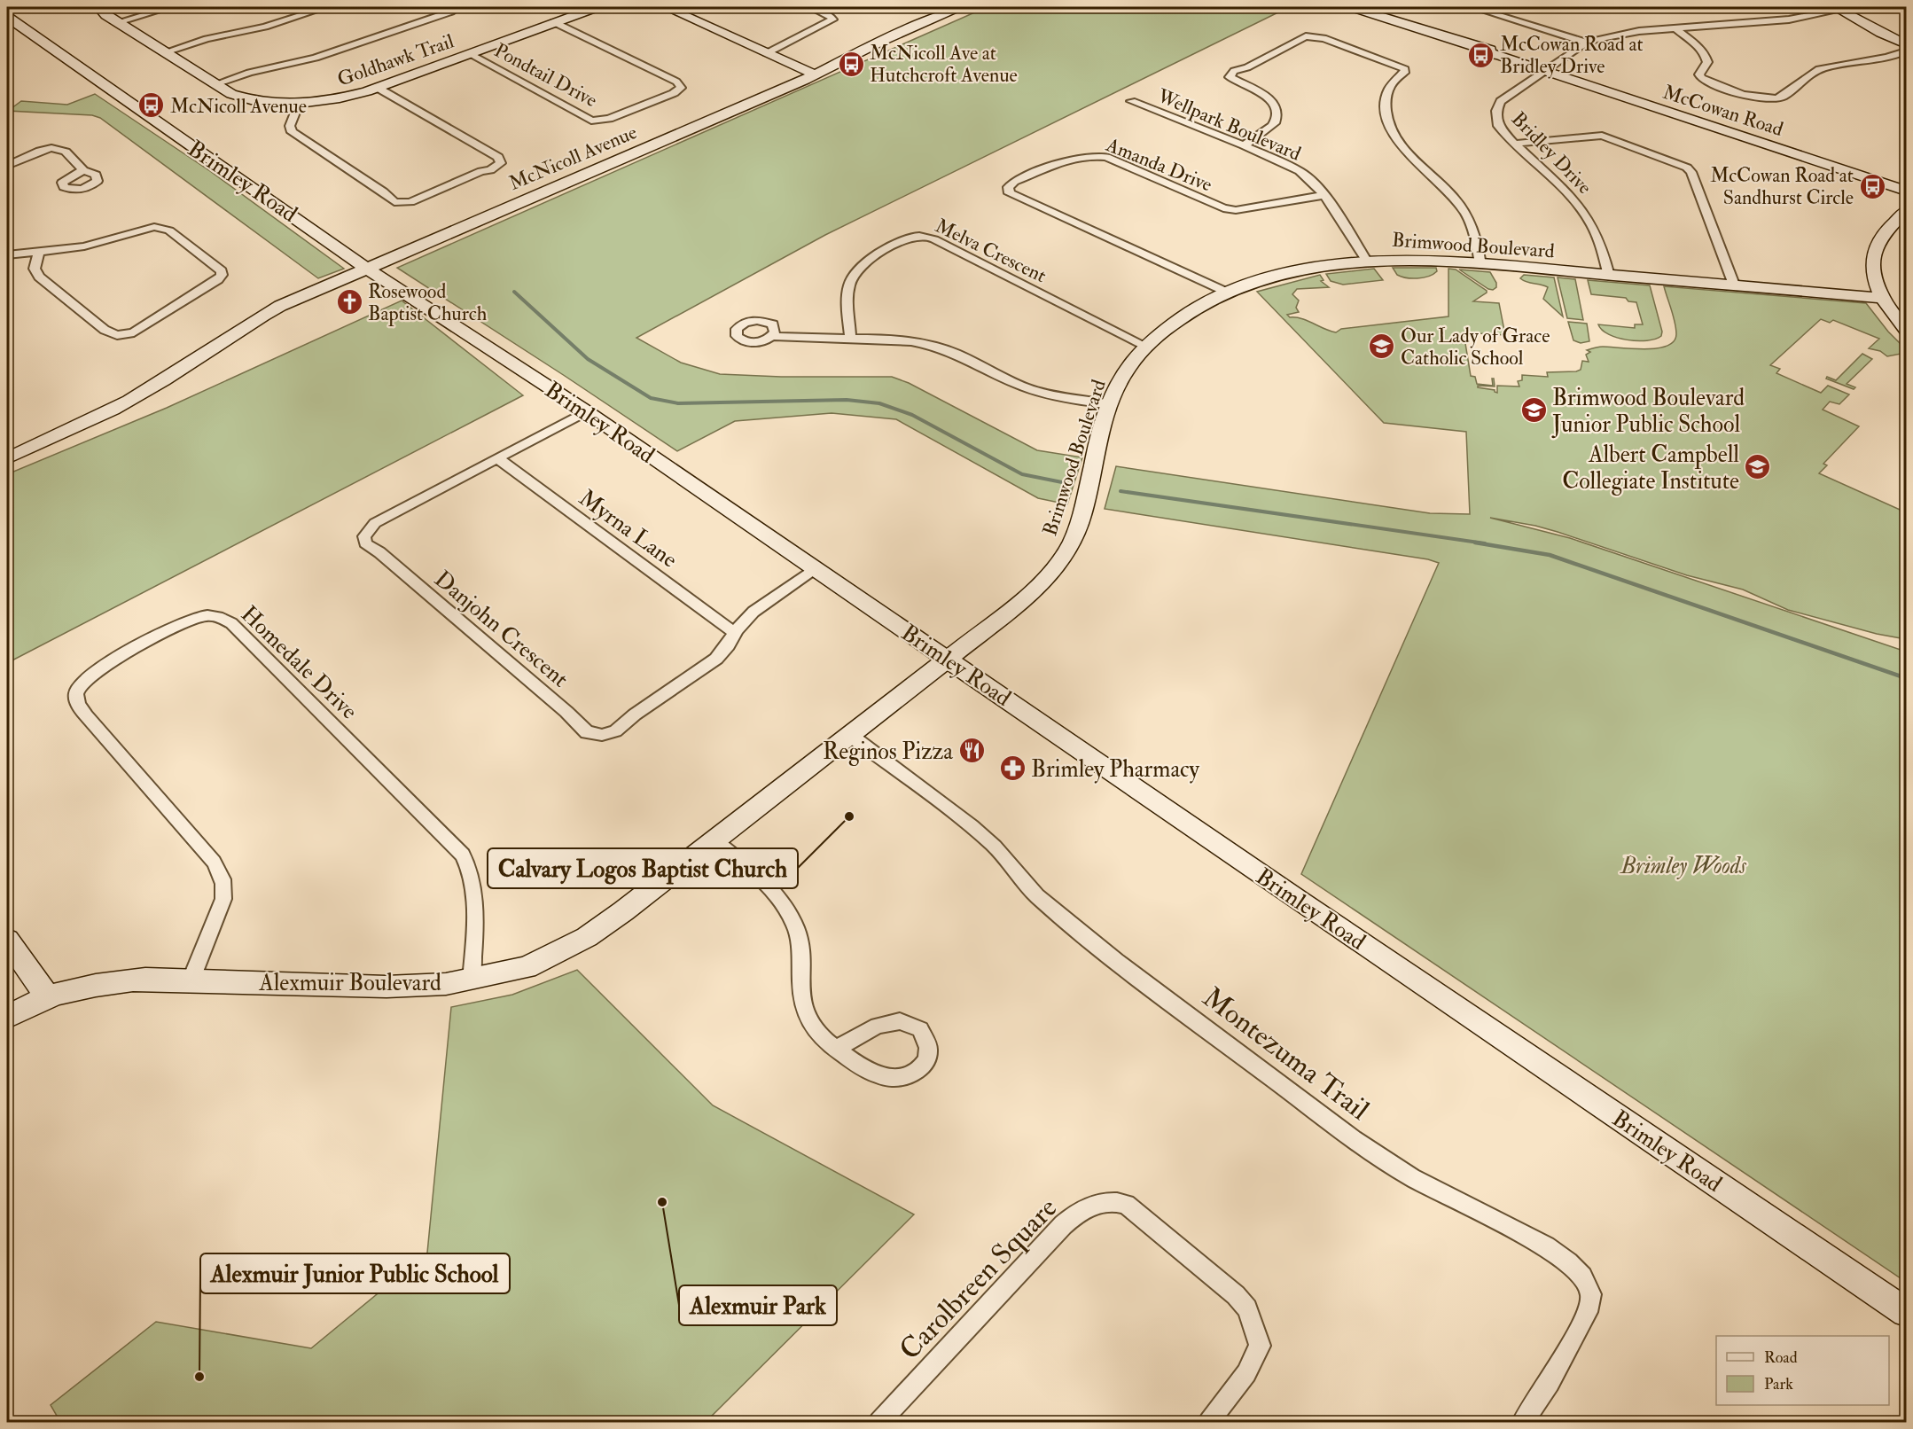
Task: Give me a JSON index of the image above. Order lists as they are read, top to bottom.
{
  "streets": {
    "main road": [
      "Goldhawk Trail",
      "McCowan Road",
      "McNicoll Avenue",
      "Brimley Road",
      "Brimwood Boulevard",
      "Alexmuir Boulevard"
    ],
    "street": [
      "Pondtail Drive",
      "Wellpark Boulevard",
      "Bridley Drive",
      "Amanda Drive",
      "Melva Crescent",
      "Myrna Lane",
      "Danjohn Crescent",
      "Homedale Drive",
      "Montezuma Trail",
      "Carolbreen Square"
    ]
  },
  "crossings": [
    ["Goldhawk Trail", "Pondtail Drive"],
    ["McCowan Road", "Bridley Drive"],
    ["Wellpark Boulevard", "Amanda Drive"],
    ["Wellpark Boulevard", "Brimwood Boulevard"],
    ["Bridley Drive", "Brimwood Boulevard"],
    ["McNicoll Avenue", "Brimley Road"],
    ["Amanda Drive", "Brimwood Boulevard"],
    ["Brimley Road", "Brimwood Boulevard"],
    ["Brimley Road", "Danjohn Crescent"],
    ["Brimley Road", "Alexmuir Boulevard"],
    ["Brimwood Boulevard", "Melva Crescent"],
    ["Brimwood Boulevard", "Alexmuir Boulevard"],
    ["Myrna Lane", "Danjohn Crescent"],
    ["Homedale Drive", "Alexmuir Boulevard"],
    ["Alexmuir Boulevard", "Montezuma Trail"]
  ],
  "parks": ["Brimley Woods"],
  "places": {
    "bus stop": [
      "McCowan Road at Bridley Drive",
      "McNicoll Ave at Hutchcroft Avenue",
      "McNicoll Avenue",
      "McCowan Road at Sandhurst Circle"
    ],
    "church": ["Rosewood Baptist Church"],
    "school or university": ["Our Lady of Grace Catholic School", "Brimwood Boulevard Junior Public School", "Albert Campbell Collegiate Institute"],
    "restaurant": ["Reginos Pizza"],
    "pharmacy": ["Brimley Pharmacy"],
    "other": ["Calvary Logos Baptist Church", "Alexmuir Park", "Alexmuir Junior Public School"]
  },
  "legend": ["Road", "Park"]
}
